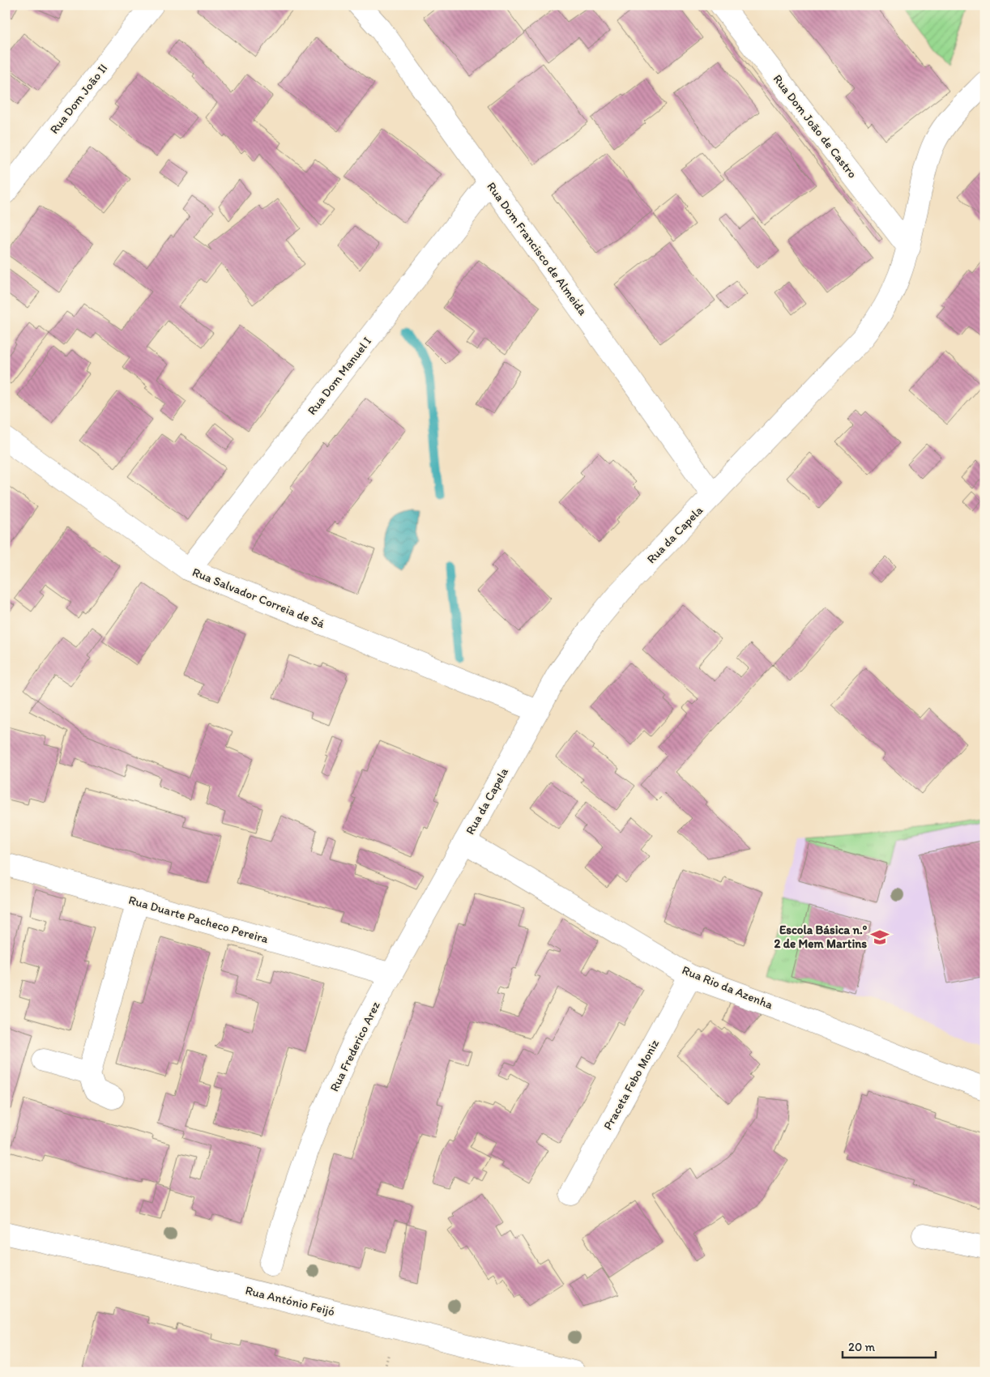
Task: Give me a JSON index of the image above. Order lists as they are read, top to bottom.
{
  "streets": {
    "street": [
      "Rua Dom João II",
      "Rua Dom João de Castro",
      "Rua Dom Francisco de Almeida",
      "Rua Dom Manuel I",
      "Rua da Capela",
      "Rua Salvador Correia de Sá",
      "Rua Duarte Pacheco Pereira",
      "Rua Rio da Azenha",
      "Rua Frederico Arez",
      "Praceta Febo Moniz",
      "Rua António Feijó"
    ]
  },
  "crossings": [
    ["Rua Dom João de Castro", "Rua da Capela"],
    ["Rua Dom Francisco de Almeida", "Rua Dom Manuel I"],
    ["Rua Dom Francisco de Almeida", "Rua da Capela"],
    ["Rua Dom Manuel I", "Rua Salvador Correia de Sá"],
    ["Rua da Capela", "Rua Salvador Correia de Sá"],
    ["Rua da Capela", "Rua Rio da Azenha"],
    ["Rua da Capela", "Rua Frederico Arez"],
    ["Rua Duarte Pacheco Pereira", "Rua Frederico Arez"],
    ["Rua Rio da Azenha", "Rua Frederico Arez"],
    ["Rua Rio da Azenha", "Praceta Febo Moniz"]
  ],
  "places": {
    "school or university": ["Escola Básica n.º 2 de Mem Martins"]
  },
  "scale_bar": "20 m"
}
